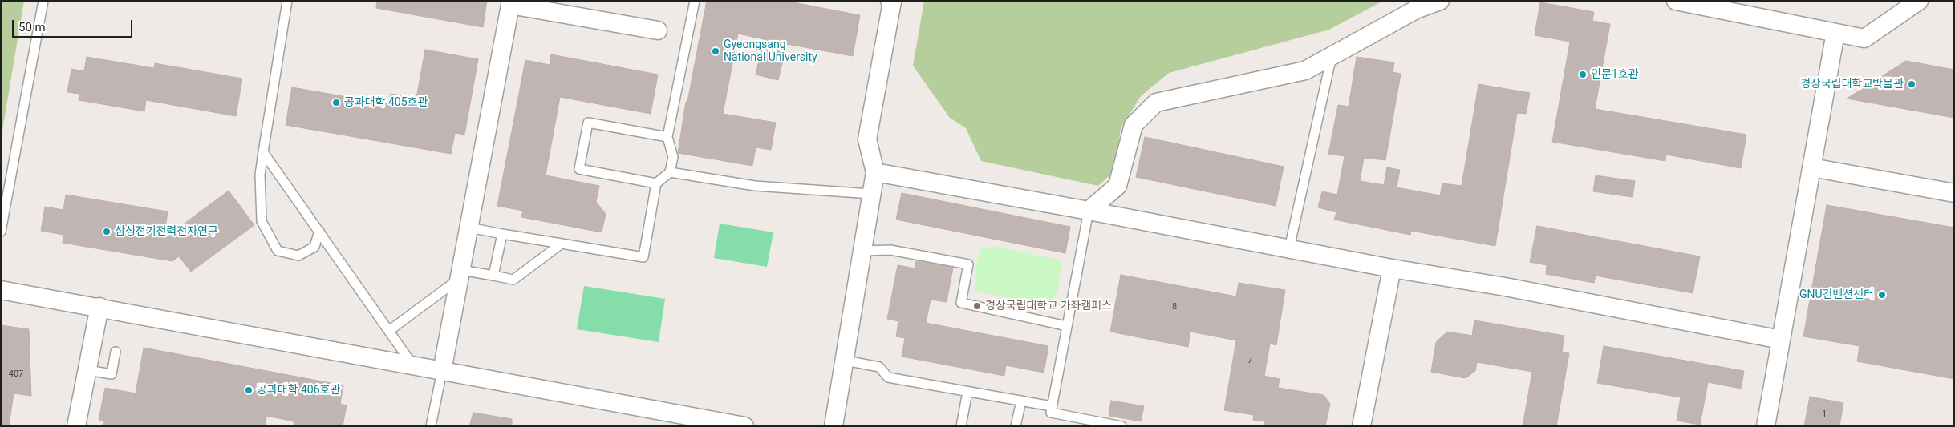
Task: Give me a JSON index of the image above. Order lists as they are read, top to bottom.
{
  "places": [
    "Gyeongsang National University",
    "인문1호관",
    "경상국립대학교박물관",
    "공과대학 405호관",
    "삼성전기전력전자연구",
    "GNU컨벤션센터",
    "경상국립대학교 가좌캠퍼스",
    "공과대학 406호관"
  ],
  "house_numbers": [
    "8",
    "7",
    "407",
    "1"
  ],
  "scale_bar": "50 m"
}
